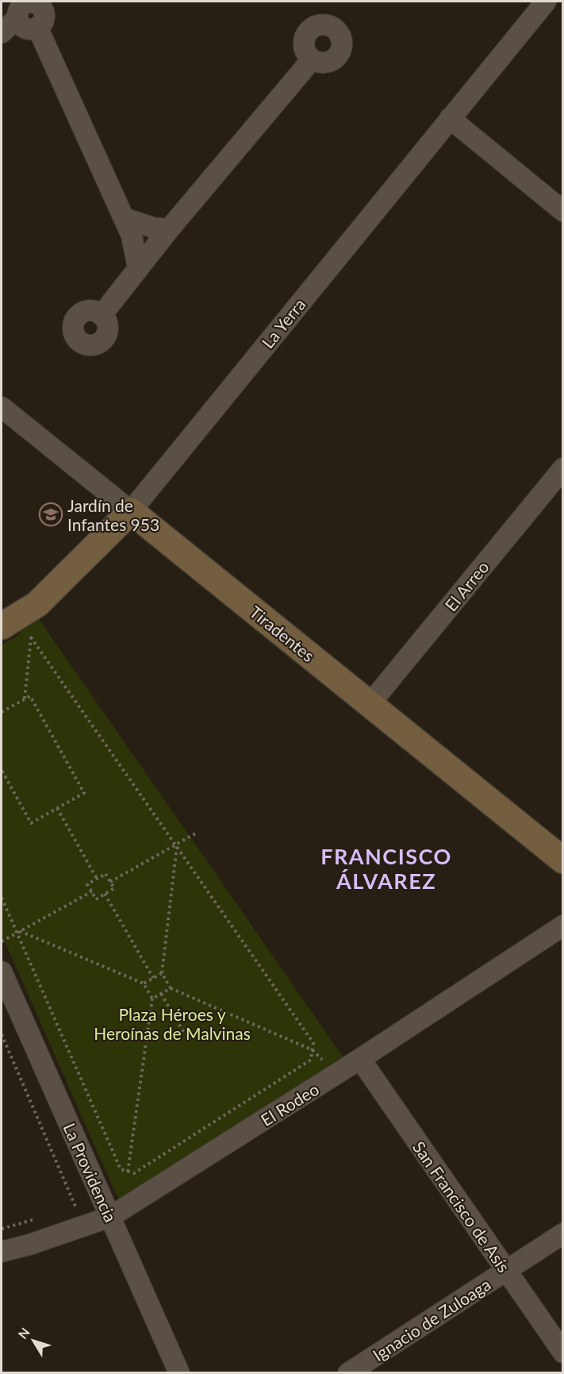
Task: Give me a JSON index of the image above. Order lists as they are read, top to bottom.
{
  "streets": {
    "street": [
      "La Yerra",
      "El Arreo",
      "Tiradentes",
      "El Rodeo",
      "La Providencia",
      "San Francisco de Asís",
      "Ignacio de Zuloaga"
    ]
  },
  "crossings": [
    ["La Yerra", "Tiradentes"],
    ["El Arreo", "Tiradentes"],
    ["El Rodeo", "La Providencia"],
    ["El Rodeo", "San Francisco de Asís"],
    ["San Francisco de Asís", "Ignacio de Zuloaga"]
  ],
  "districts": ["FRANCISCO ÁLVAREZ"],
  "parks": ["Plaza Héroes y Heroínas de Malvinas"],
  "places": {
    "school or university": ["Jardín de Infantes 953"]
  },
  "north": "top left"
}
